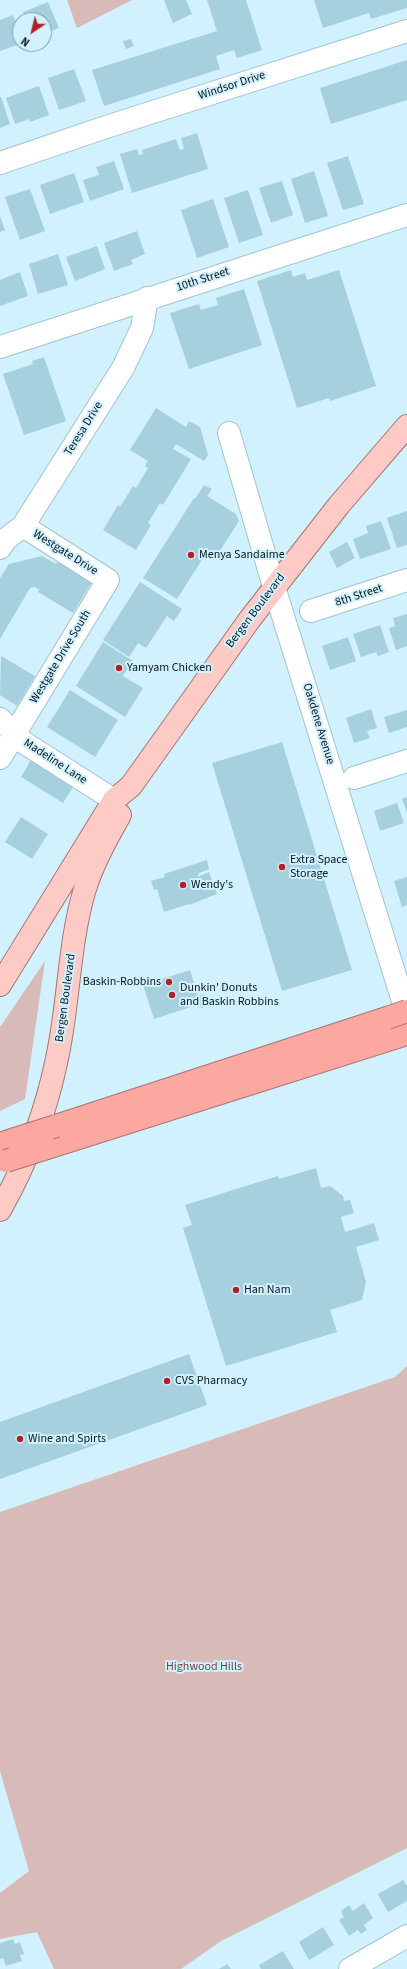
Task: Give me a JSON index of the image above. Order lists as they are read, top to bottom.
{
  "streets": {
    "main road": ["Bergen Boulevard"],
    "street": [
      "Windsor Drive",
      "10th Street",
      "Teresa Drive",
      "Westgate Drive",
      "8th Street",
      "Westgate Drive South",
      "Oakdene Avenue",
      "Madeline Lane"
    ]
  },
  "crossings": [
    ["10th Street", "Teresa Drive"],
    ["Teresa Drive", "Westgate Drive"],
    ["Westgate Drive", "Westgate Drive South"],
    ["Bergen Boulevard", "Oakdene Avenue"],
    ["Bergen Boulevard", "Madeline Lane"],
    ["Westgate Drive South", "Madeline Lane"]
  ],
  "parks": ["Highwood Hills"],
  "places": [
    "Menya Sandaime",
    "Yamyam Chicken",
    "Extra Space Storage",
    "Wendy's",
    "Baskin-Robbins",
    "Dunkin' Donuts and Baskin Robbins",
    "Han Nam",
    "CVS Pharmacy",
    "Wine and Spirts"
  ],
  "north": "bottom left"
}
